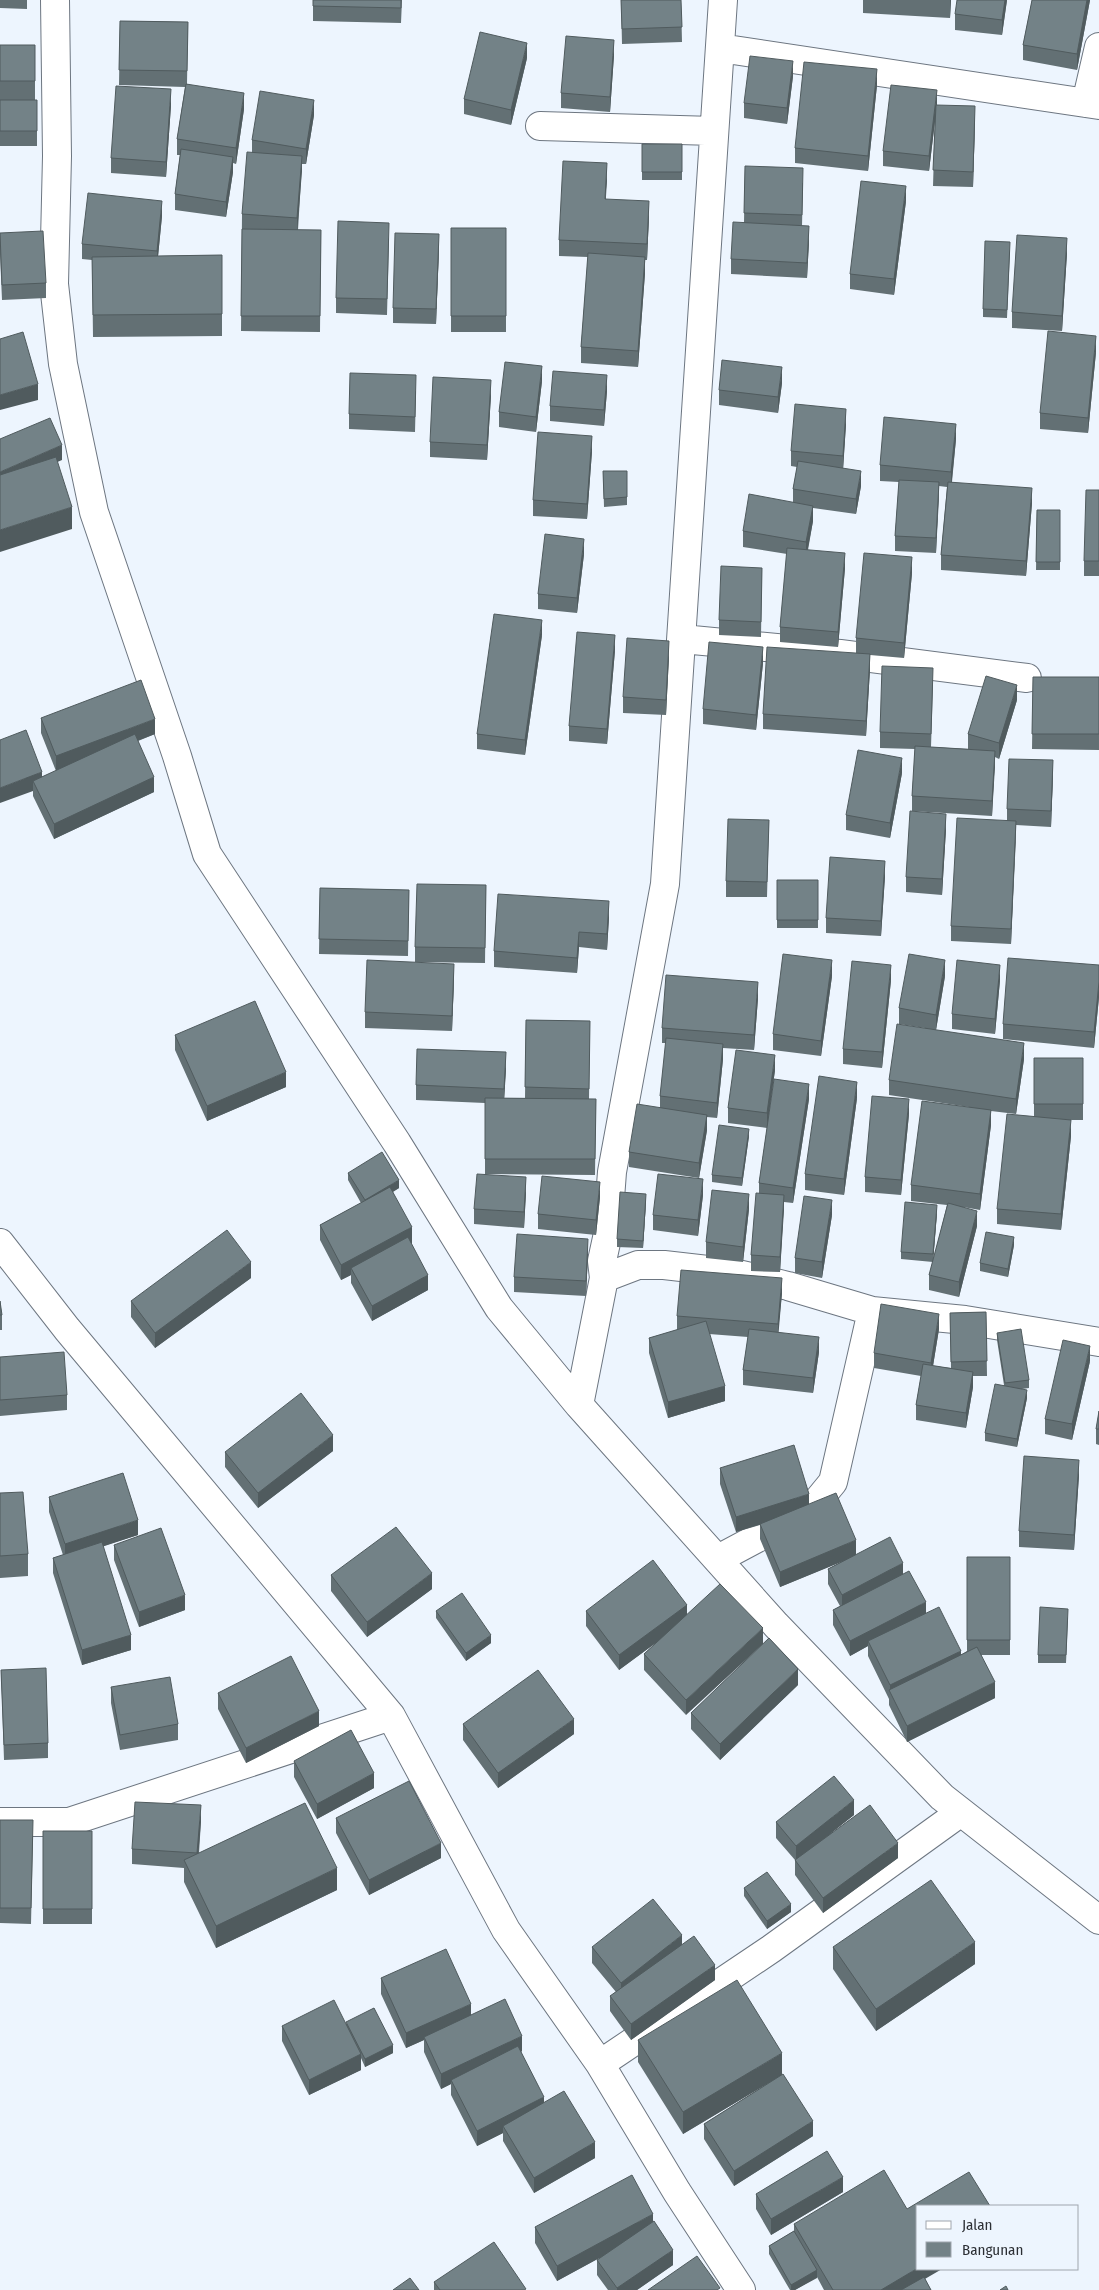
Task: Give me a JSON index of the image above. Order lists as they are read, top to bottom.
{
  "legend": ["Jalan", "Bangunan"]
}
